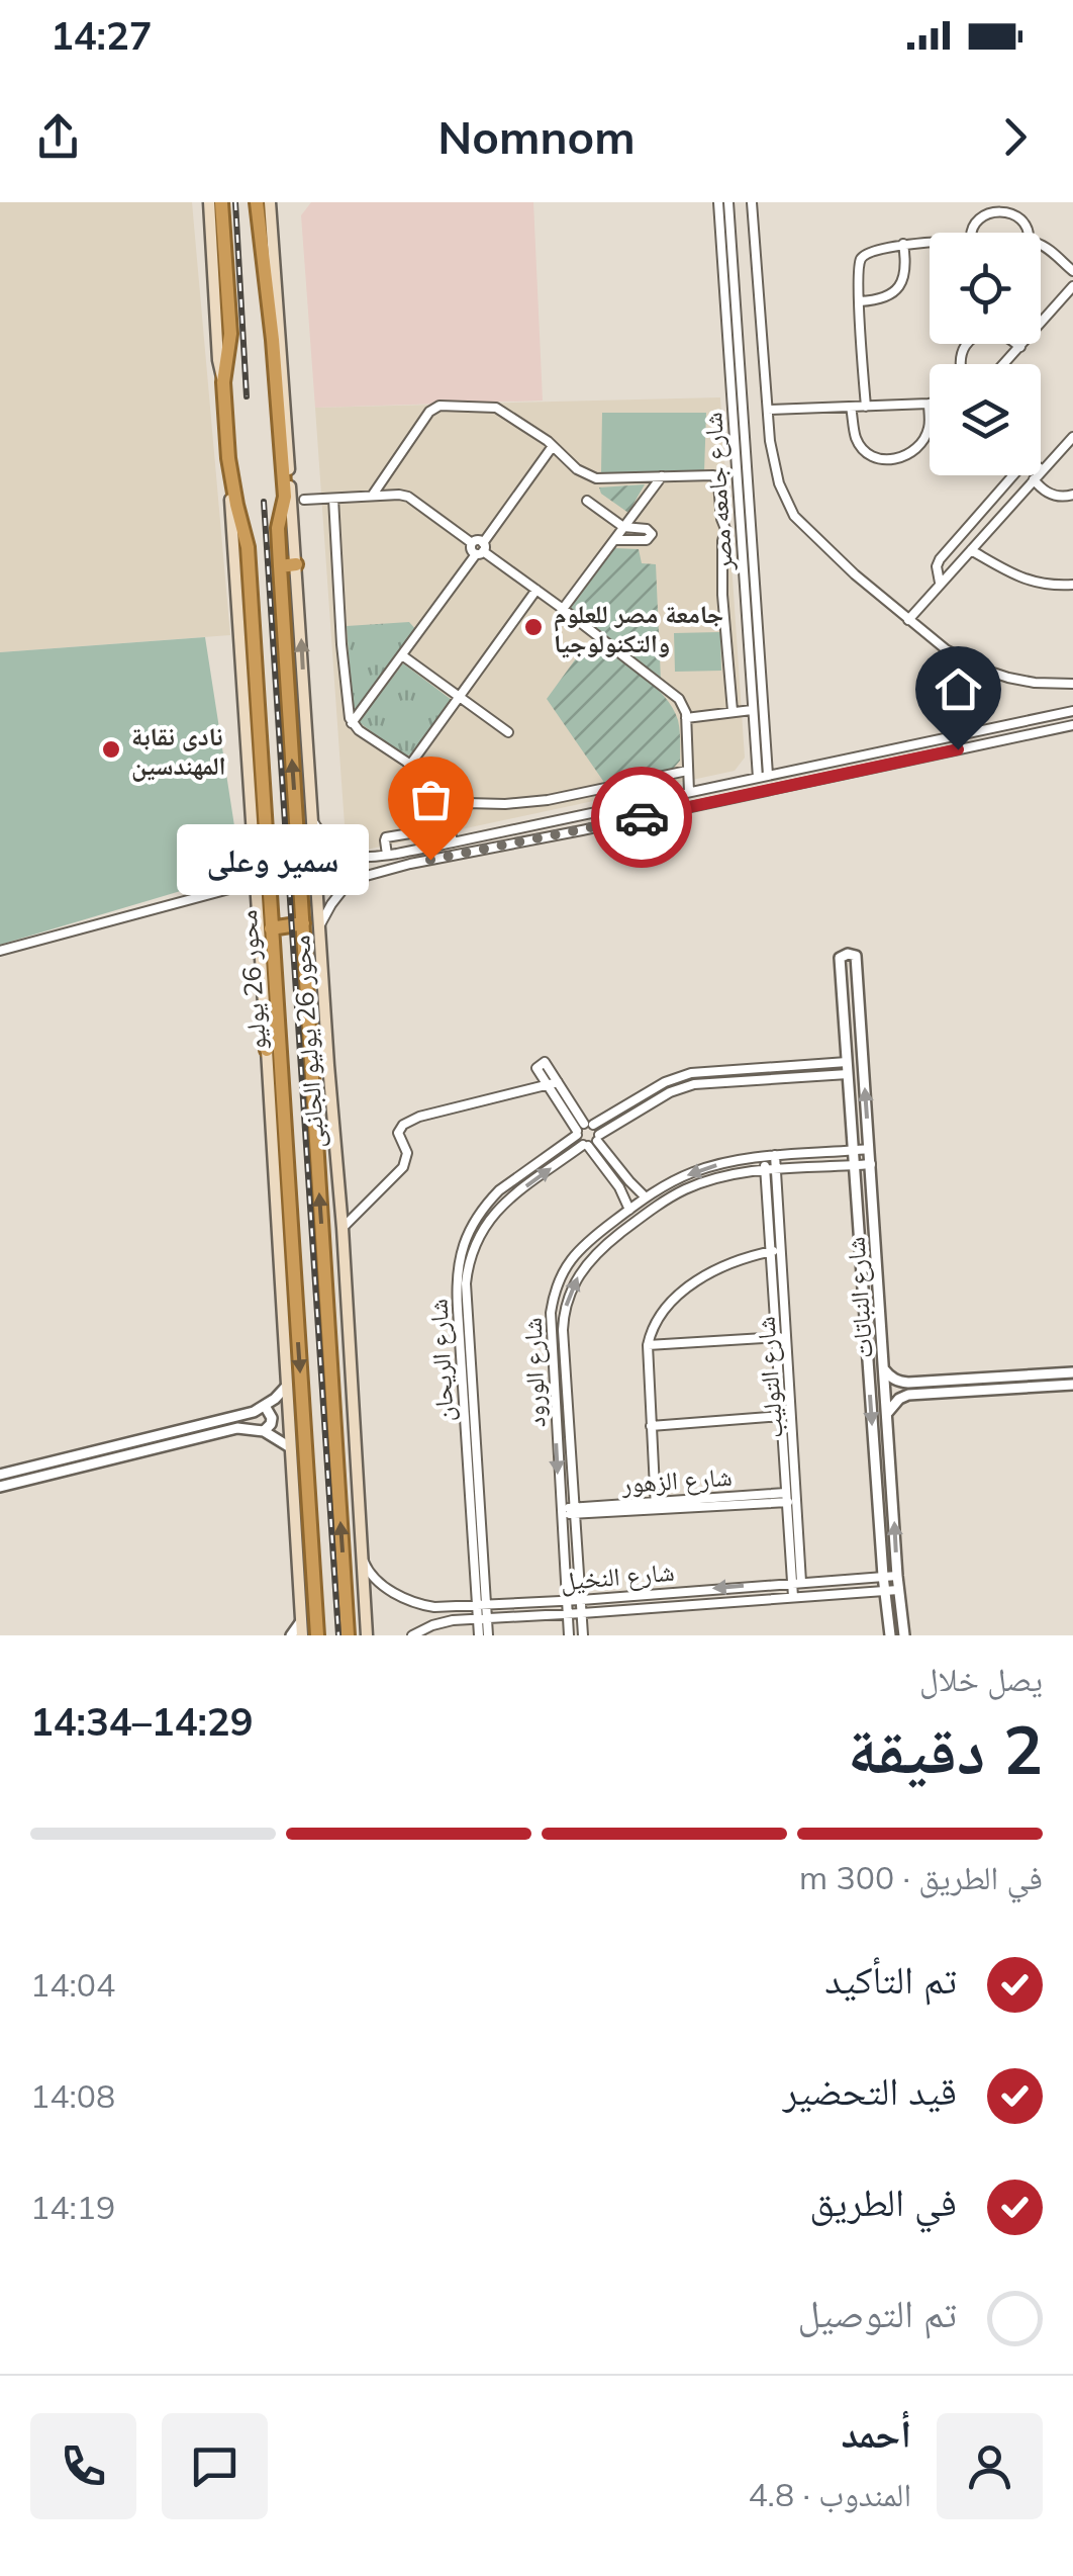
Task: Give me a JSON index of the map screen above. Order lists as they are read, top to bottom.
{
  "streets": {
    "highway": ["محور 26 يوليو"],
    "main road": ["محور 26 يوليو الجانبى"],
    "street": [
      "شارع جامعه مصر",
      "شارع النباتات",
      "شارع الريحان",
      "شارع الورود",
      "شارع التوليب",
      "شارع الزهور",
      "شارع النخيل"
    ]
  },
  "crossings": [
    ["محور 26 يوليو", "محور 26 يوليو الجانبى"],
    ["محور 26 يوليو الجانبى", "شارع النخيل"],
    ["شارع النباتات", "شارع الريحان"],
    ["شارع النباتات", "شارع الورود"],
    ["شارع النباتات", "شارع النخيل"],
    ["شارع الريحان", "شارع النخيل"],
    ["شارع الورود", "شارع التوليب"],
    ["شارع الورود", "شارع الزهور"],
    ["شارع الورود", "شارع النخيل"],
    ["شارع التوليب", "شارع الزهور"],
    ["شارع التوليب", "شارع النخيل"]
  ],
  "places": ["جامعة مصر للعلوم والتكنولوجيا", "نادى نقابة المهندسين", "سمير وعلى"],
  "page": {
    "status": "14:27",
    "header": "Nomnom",
    "bubble": "سمير وعلى",
    "heading": ["2 دقيقة", "يصل خلال", "14:29–14:34"],
    "panel": ["أحمد", "المندوب · 4.8"],
    "bar": "في الطريق · 300 m",
    "list": [
      ["تم التأكيد", "14:04"],
      ["قيد التحضير", "14:08"],
      ["في الطريق", "14:19"],
      "تم التوصيل"
    ]
  }
}
